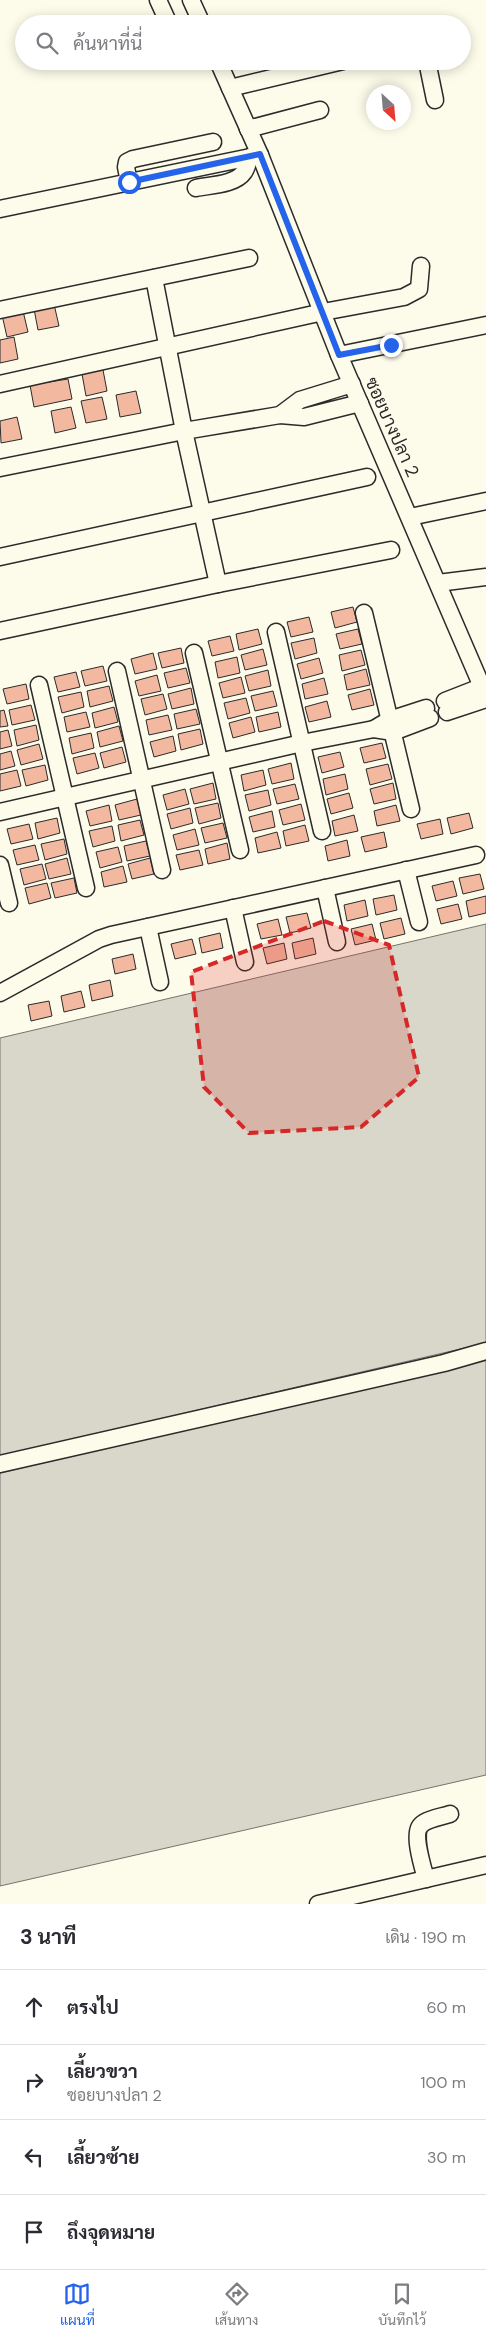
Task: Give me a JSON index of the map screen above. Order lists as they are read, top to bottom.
{
  "streets": {
    "street": ["ซอยบางปลา 2"]
  },
  "north": "bottom right",
  "page": {
    "search": "ค้นหาที่นี่",
    "heading": ["3 นาที", "เดิน · 190 m"],
    "list": [
      ["ตรงไป", "60 m"],
      ["เลี้ยวขวา", "ซอยบางปลา 2", "100 m"],
      ["เลี้ยวซ้าย", "30 m"],
      "ถึงจุดหมาย"
    ],
    "nav": ["แผนที่", "เส้นทาง", "บันทึกไว้"]
  }
}
